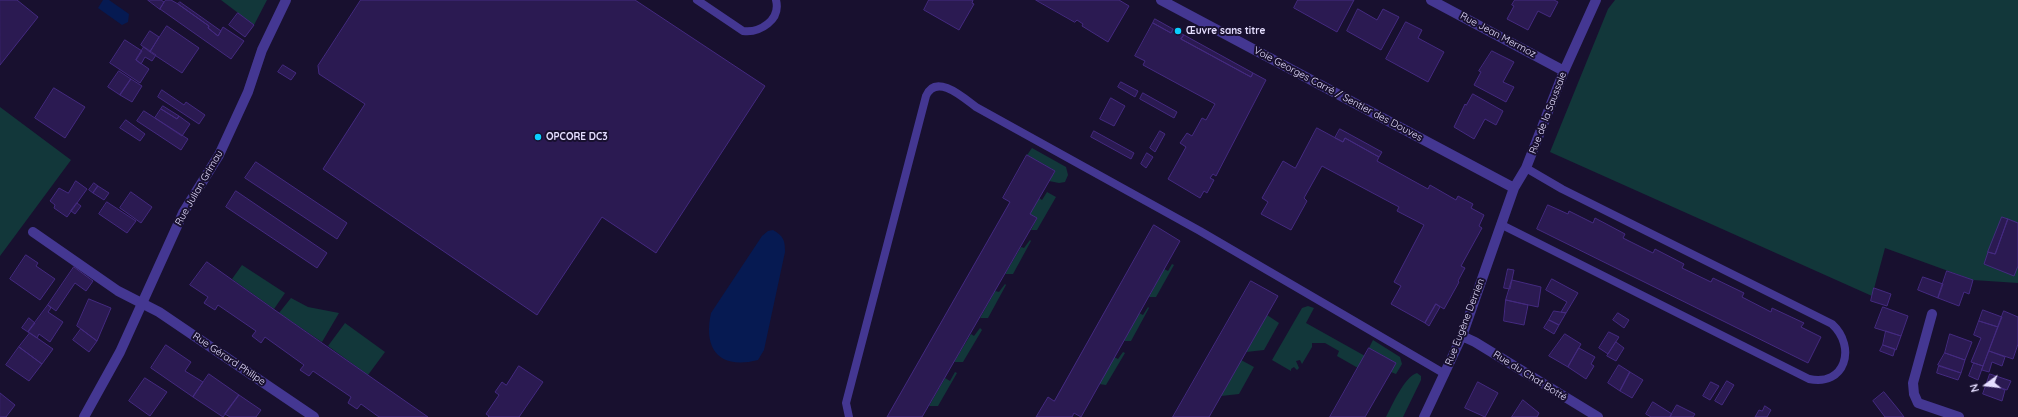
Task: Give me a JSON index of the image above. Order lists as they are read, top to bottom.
{
  "streets": {
    "street": [
      "Rue Jean Mermoz",
      "Voie Georges Carré / Sentier des Douves",
      "Rue de la Saussaie",
      "Rue Julian Grimau",
      "Rue Eugène Derrien",
      "Rue Gérard Philipe",
      "Rue du Chat Botté"
    ]
  },
  "crossings": [
    ["Rue Jean Mermoz", "Rue de la Saussaie"],
    ["Voie Georges Carré / Sentier des Douves", "Rue de la Saussaie"],
    ["Rue de la Saussaie", "Rue Eugène Derrien"],
    ["Rue Julian Grimau", "Rue Gérard Philipe"],
    ["Rue Eugène Derrien", "Rue du Chat Botté"]
  ],
  "places": ["Œuvre sans titre", "OPCORE DC3"],
  "north": "left"
}
